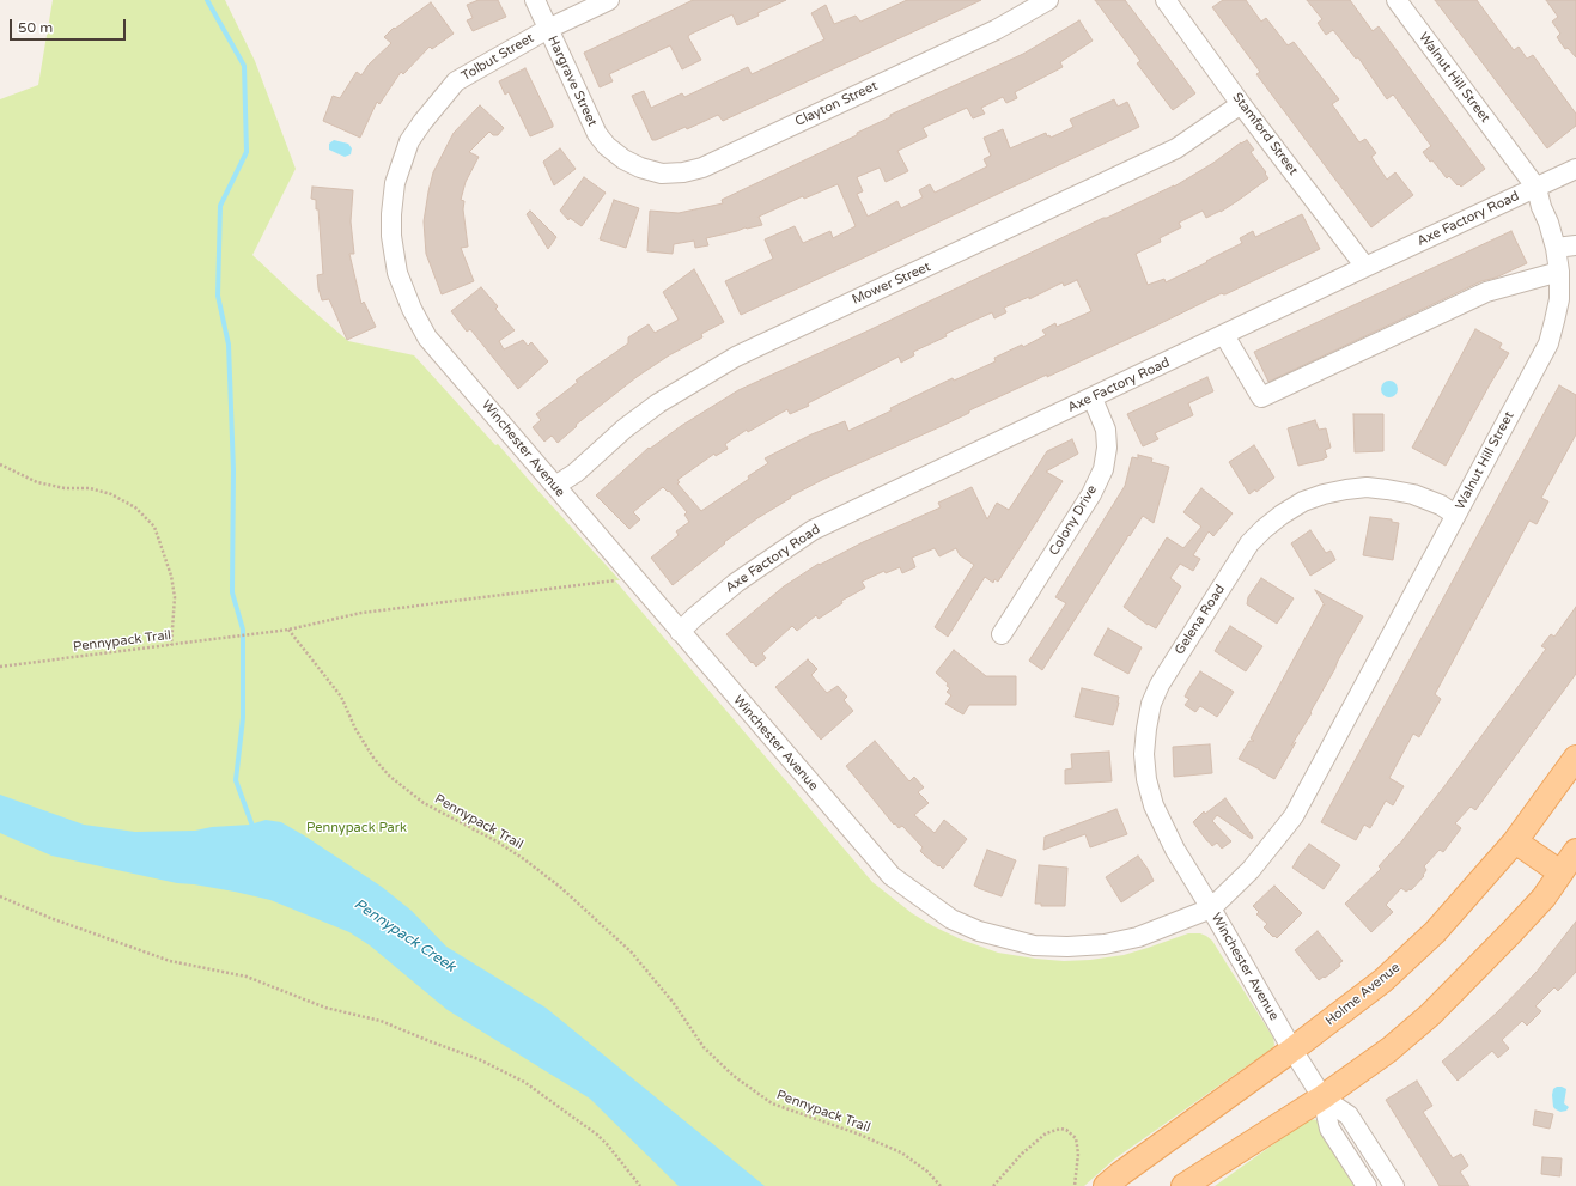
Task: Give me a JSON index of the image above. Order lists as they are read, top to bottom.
{
  "streets": {
    "main road": ["Holme Avenue"],
    "street": [
      "Tolbut Street",
      "Walnut Hill Street",
      "Hargrave Street",
      "Clayton Street",
      "Stamford Street",
      "Axe Factory Road",
      "Mower Street",
      "Winchester Avenue",
      "Colony Drive",
      "Gelena Road"
    ],
    "path": ["Pennypack Trail"]
  },
  "crossings": [
    ["Tolbut Street", "Hargrave Street"],
    ["Tolbut Street", "Winchester Avenue"],
    ["Walnut Hill Street", "Axe Factory Road"],
    ["Walnut Hill Street", "Winchester Avenue"],
    ["Walnut Hill Street", "Gelena Road"],
    ["Hargrave Street", "Clayton Street"],
    ["Stamford Street", "Axe Factory Road"],
    ["Stamford Street", "Mower Street"],
    ["Axe Factory Road", "Winchester Avenue"],
    ["Axe Factory Road", "Colony Drive"],
    ["Mower Street", "Winchester Avenue"],
    ["Winchester Avenue", "Gelena Road"],
    ["Winchester Avenue", "Holme Avenue"]
  ],
  "water": ["Pennypack Creek"],
  "parks": ["Pennypack Park"],
  "scale_bar": "50 m"
}
